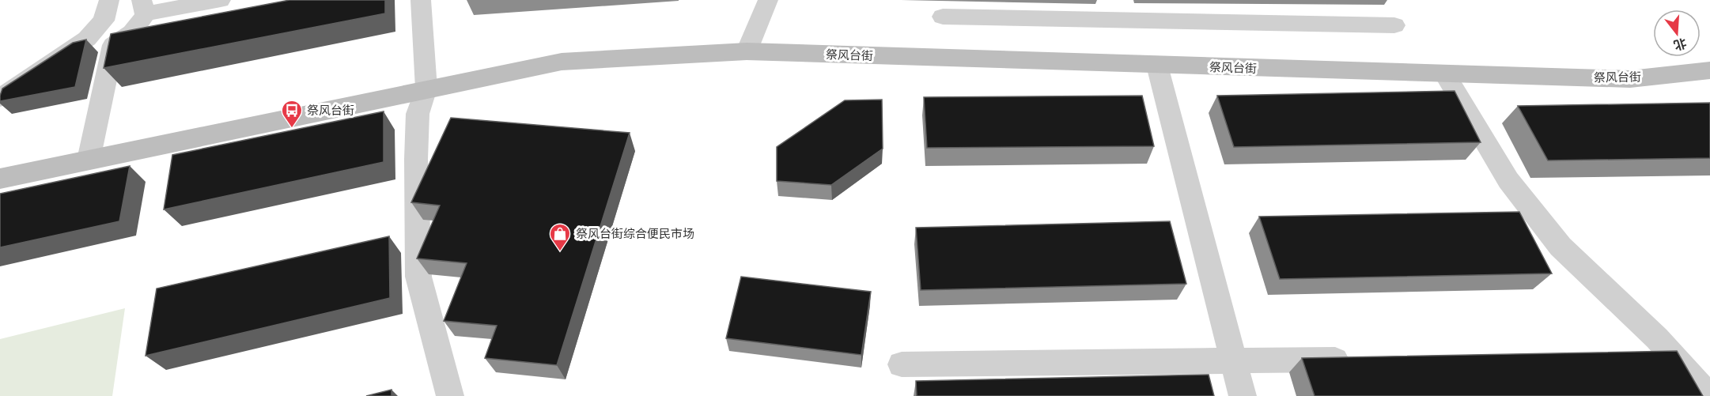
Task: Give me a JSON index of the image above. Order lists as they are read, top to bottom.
{
  "streets": {
    "main road": ["祭风台街"]
  },
  "places": {
    "bus stop": ["祭风台街"],
    "shop": ["祭风台街综合便民市场"]
  },
  "north": "bottom"
}
